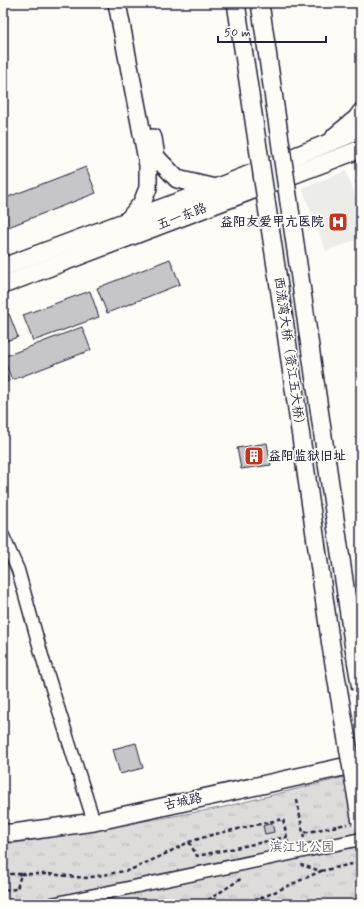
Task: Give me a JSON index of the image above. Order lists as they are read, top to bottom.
{
  "streets": {
    "main road": ["五一东路", "西流湾大桥（资江五大桥）", "古城路"]
  },
  "parks": ["滨江北公园"],
  "places": {
    "hospital": ["益阳友爱甲亢医院"],
    "building": ["益阳监狱旧址"]
  },
  "scale_bar": "50 m"
}
